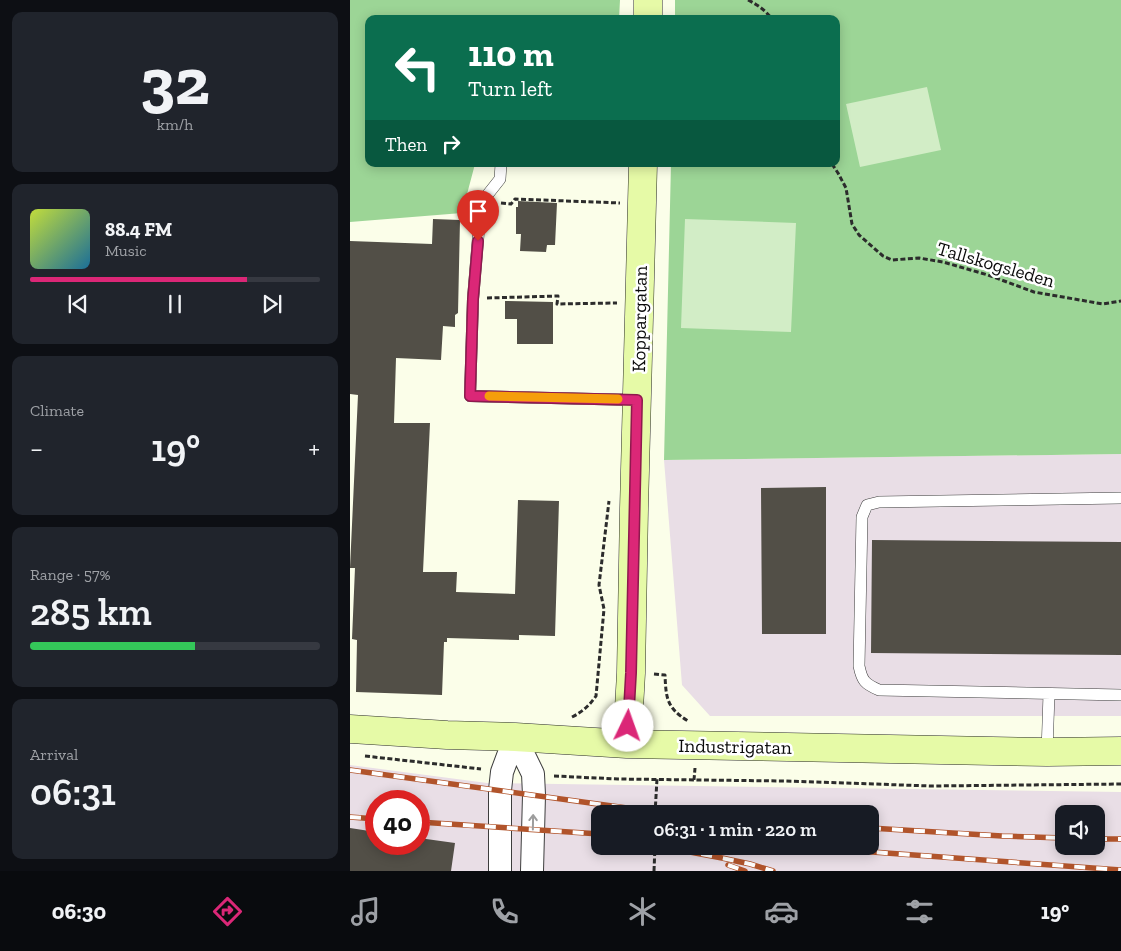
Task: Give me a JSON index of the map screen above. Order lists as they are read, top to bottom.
{
  "streets": {
    "street": ["Koppargatan", "Industrigatan"],
    "path": ["Tallskogsleden"]
  },
  "crossings": [
    ["Koppargatan", "Industrigatan"]
  ],
  "page": {
    "tile": [
      ["32", "km/h"],
      "Climate",
      ["Range · 57%", "285 km"],
      ["Arrival", "06:31"]
    ],
    "turn": ["110 m", "Turn left"],
    "then": "Then",
    "song": ["88.4 FM", "Music"],
    "heat": ["−", "19°", "+"],
    "limit": "40",
    "trip": "06:31 · 1 min · 220 m",
    "tabs": ["06:30", "19°"]
  }
}
